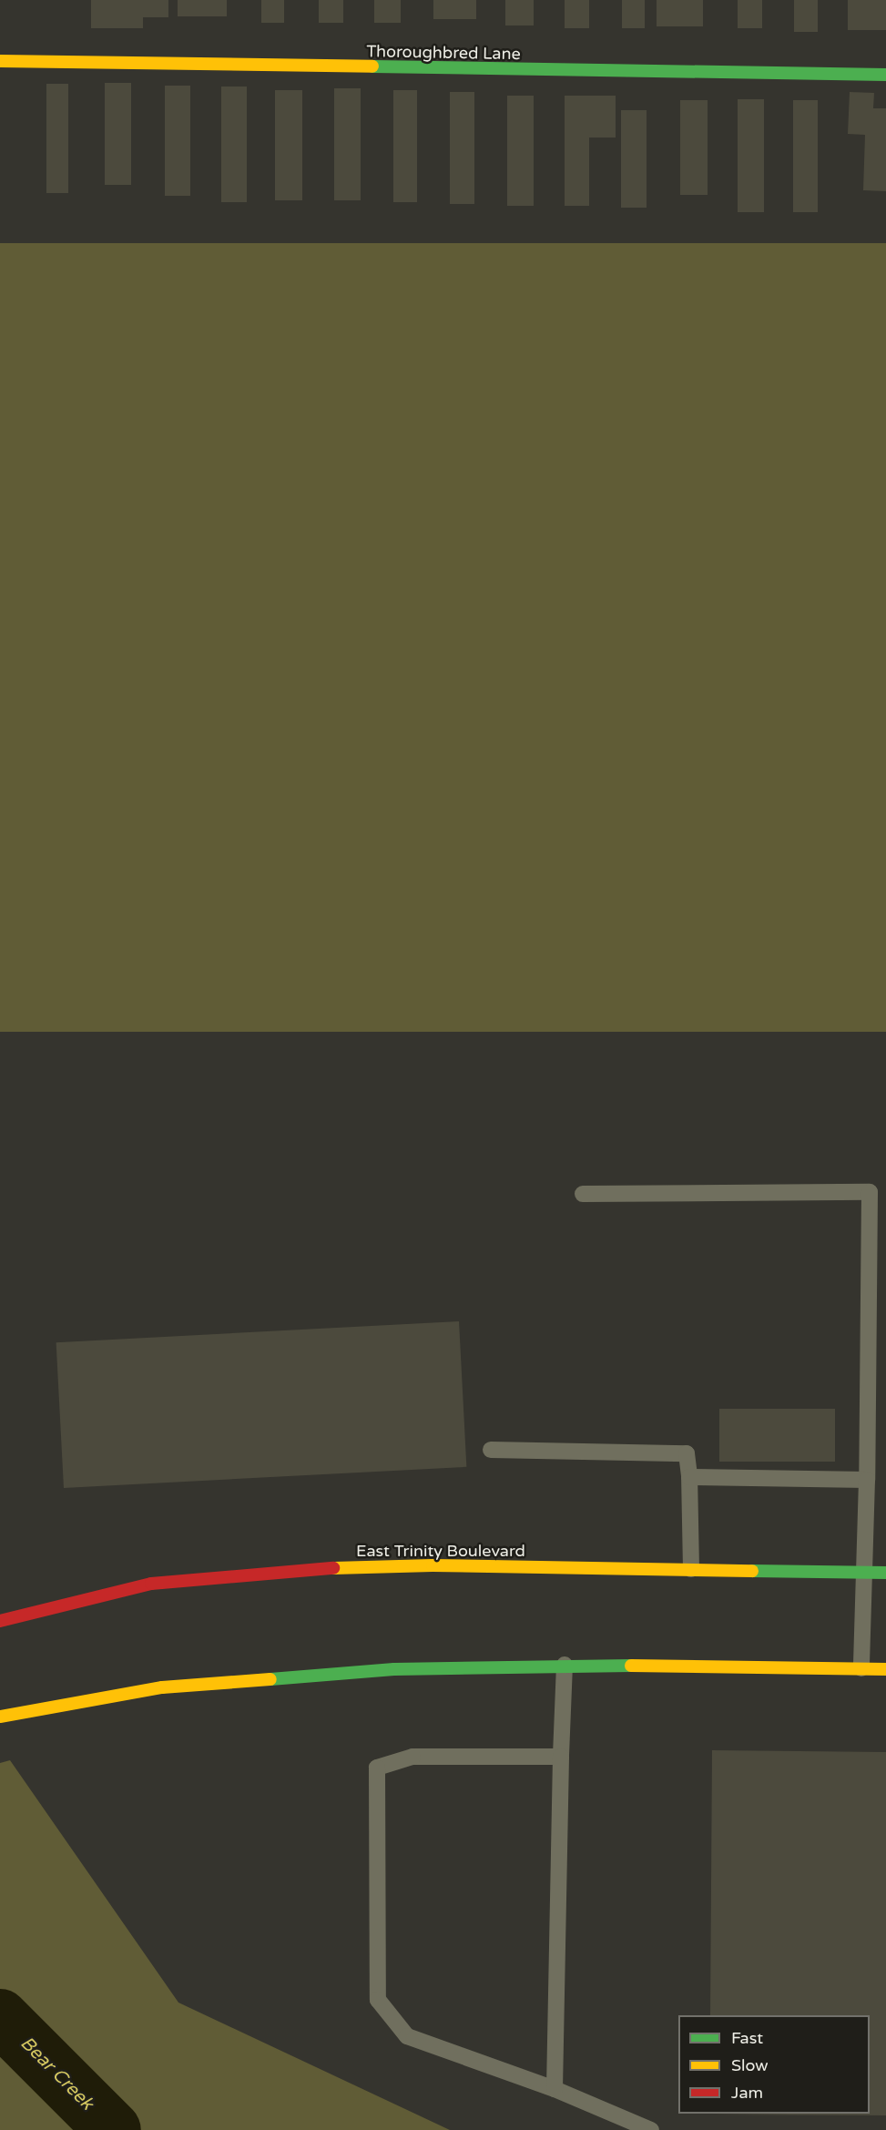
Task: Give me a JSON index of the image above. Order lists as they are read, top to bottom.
{
  "streets": {
    "main road": ["Thoroughbred Lane", "East Trinity Boulevard"]
  },
  "water": ["Bear Creek"],
  "legend": ["Fast", "Slow", "Jam"]
}
